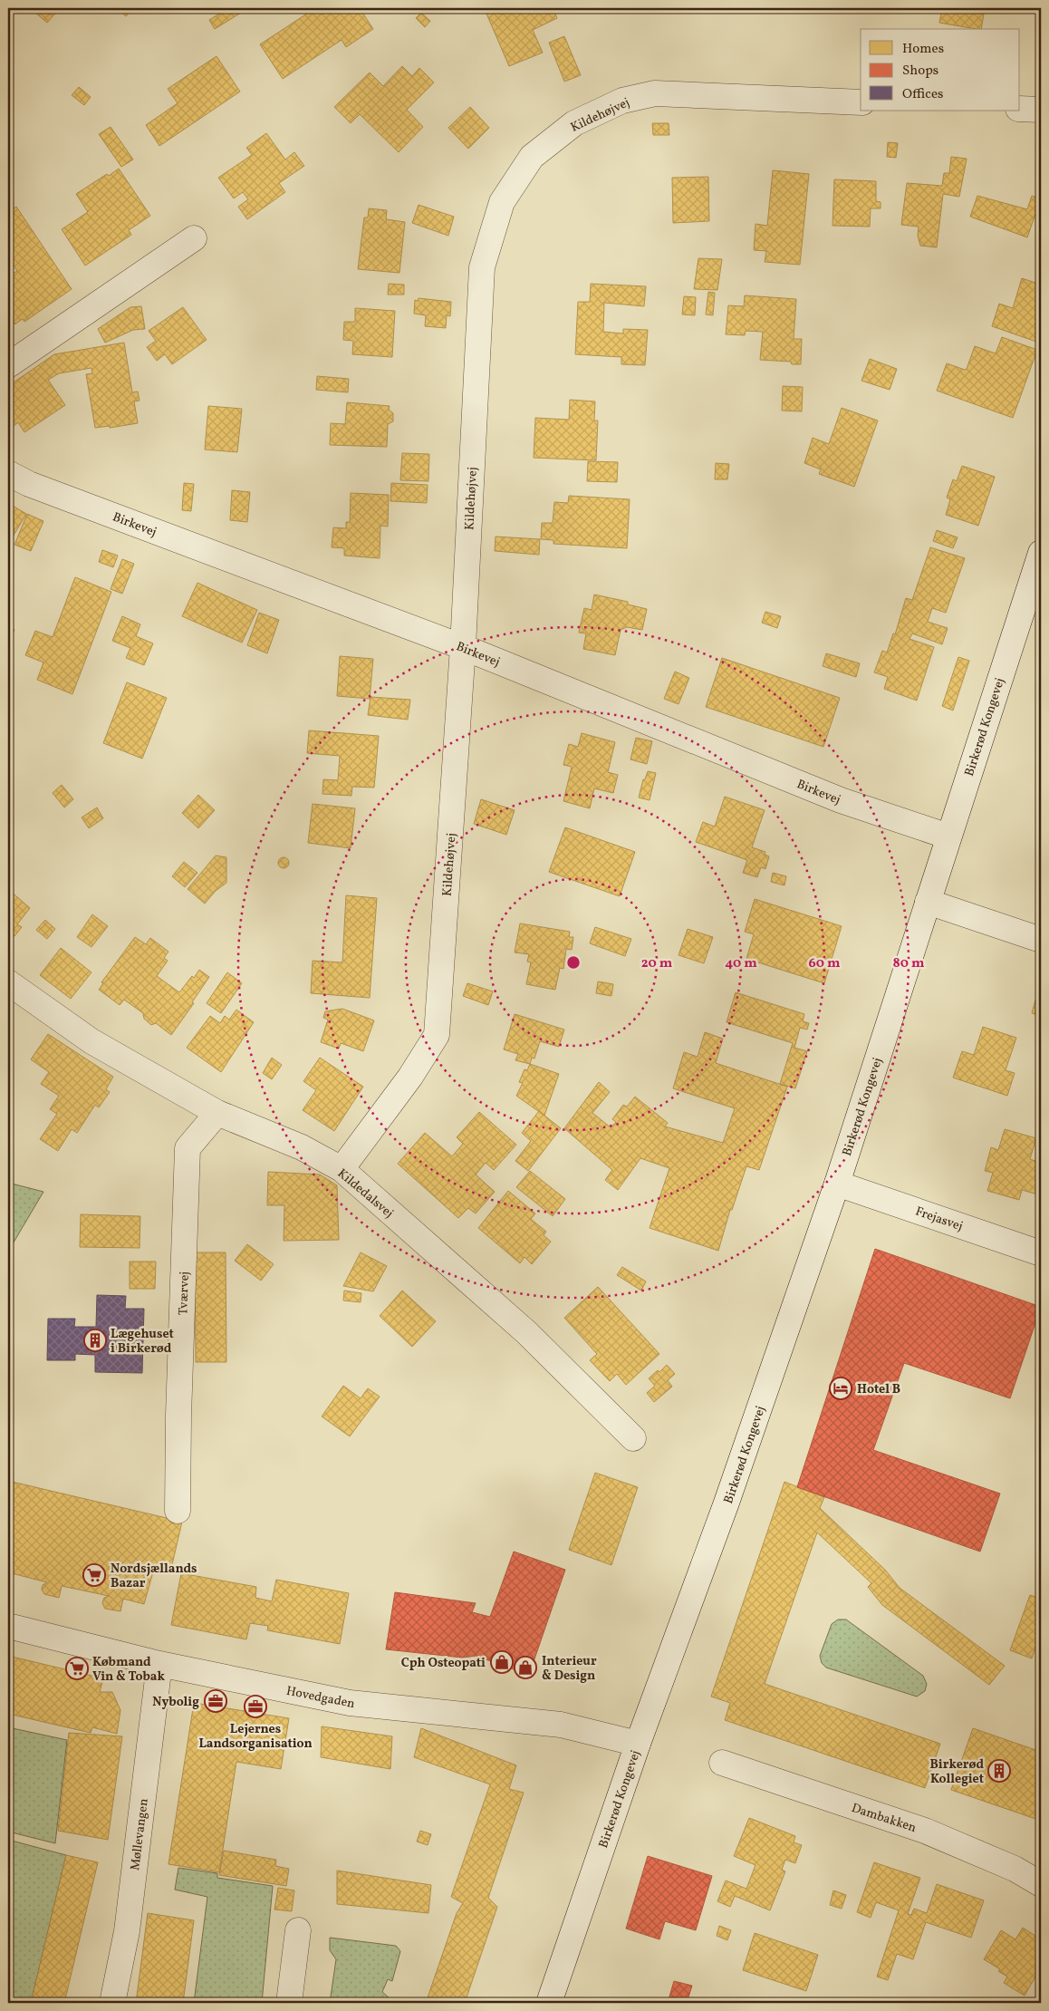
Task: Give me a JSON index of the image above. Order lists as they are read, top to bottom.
{
  "streets": {
    "street": [
      "Kildehøjvej",
      "Birkevej",
      "Birkerød Kongevej",
      "Kildedalsvej",
      "Frejasvej",
      "Tværvej",
      "Hovedgaden",
      "Dambakken",
      "Møllevangen"
    ]
  },
  "crossings": [
    ["Kildehøjvej", "Birkevej"],
    ["Kildehøjvej", "Kildedalsvej"],
    ["Birkevej", "Birkerød Kongevej"],
    ["Birkerød Kongevej", "Frejasvej"],
    ["Birkerød Kongevej", "Hovedgaden"],
    ["Kildedalsvej", "Tværvej"],
    ["Hovedgaden", "Møllevangen"]
  ],
  "places": {
    "building": ["Lægehuset i Birkerød", "Birkerød Kollegiet"],
    "hotel": ["Hotel B"],
    "supermarket": ["Nordsjællands Bazar", "Købmand Vin & Tobak"],
    "shop": ["Cph Osteopati", "Interieur & Design"],
    "office": ["Nybolig", "Lejernes Landsorganisation"]
  },
  "legend": ["Homes", "Shops", "Offices"],
  "rings": [
    "20 m",
    "40 m",
    "60 m",
    "80 m"
  ]
}
